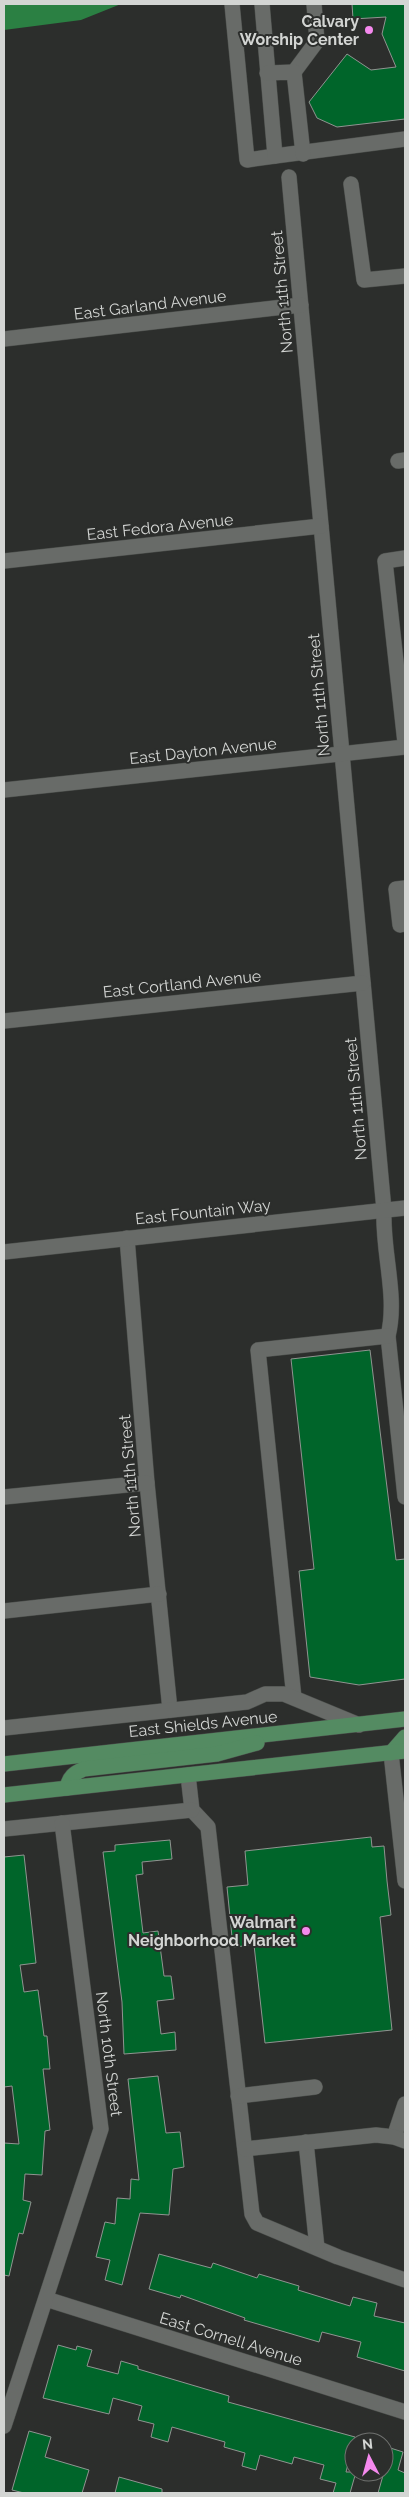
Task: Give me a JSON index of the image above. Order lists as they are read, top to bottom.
{
  "streets": {
    "main road": ["East Shields Avenue"],
    "street": [
      "North 11th Street",
      "East Garland Avenue",
      "East Fedora Avenue",
      "East Dayton Avenue",
      "East Cortland Avenue",
      "East Fountain Way",
      "North 10th Street",
      "East Cornell Avenue"
    ]
  },
  "crossings": [
    ["North 11th Street", "East Garland Avenue"],
    ["North 11th Street", "East Fedora Avenue"],
    ["North 11th Street", "East Dayton Avenue"],
    ["North 11th Street", "East Cortland Avenue"],
    ["North 11th Street", "East Fountain Way"],
    ["North 10th Street", "East Cornell Avenue"]
  ],
  "places": ["Calvary Worship Center", "Walmart Neighborhood Market"],
  "north": "top"
}
